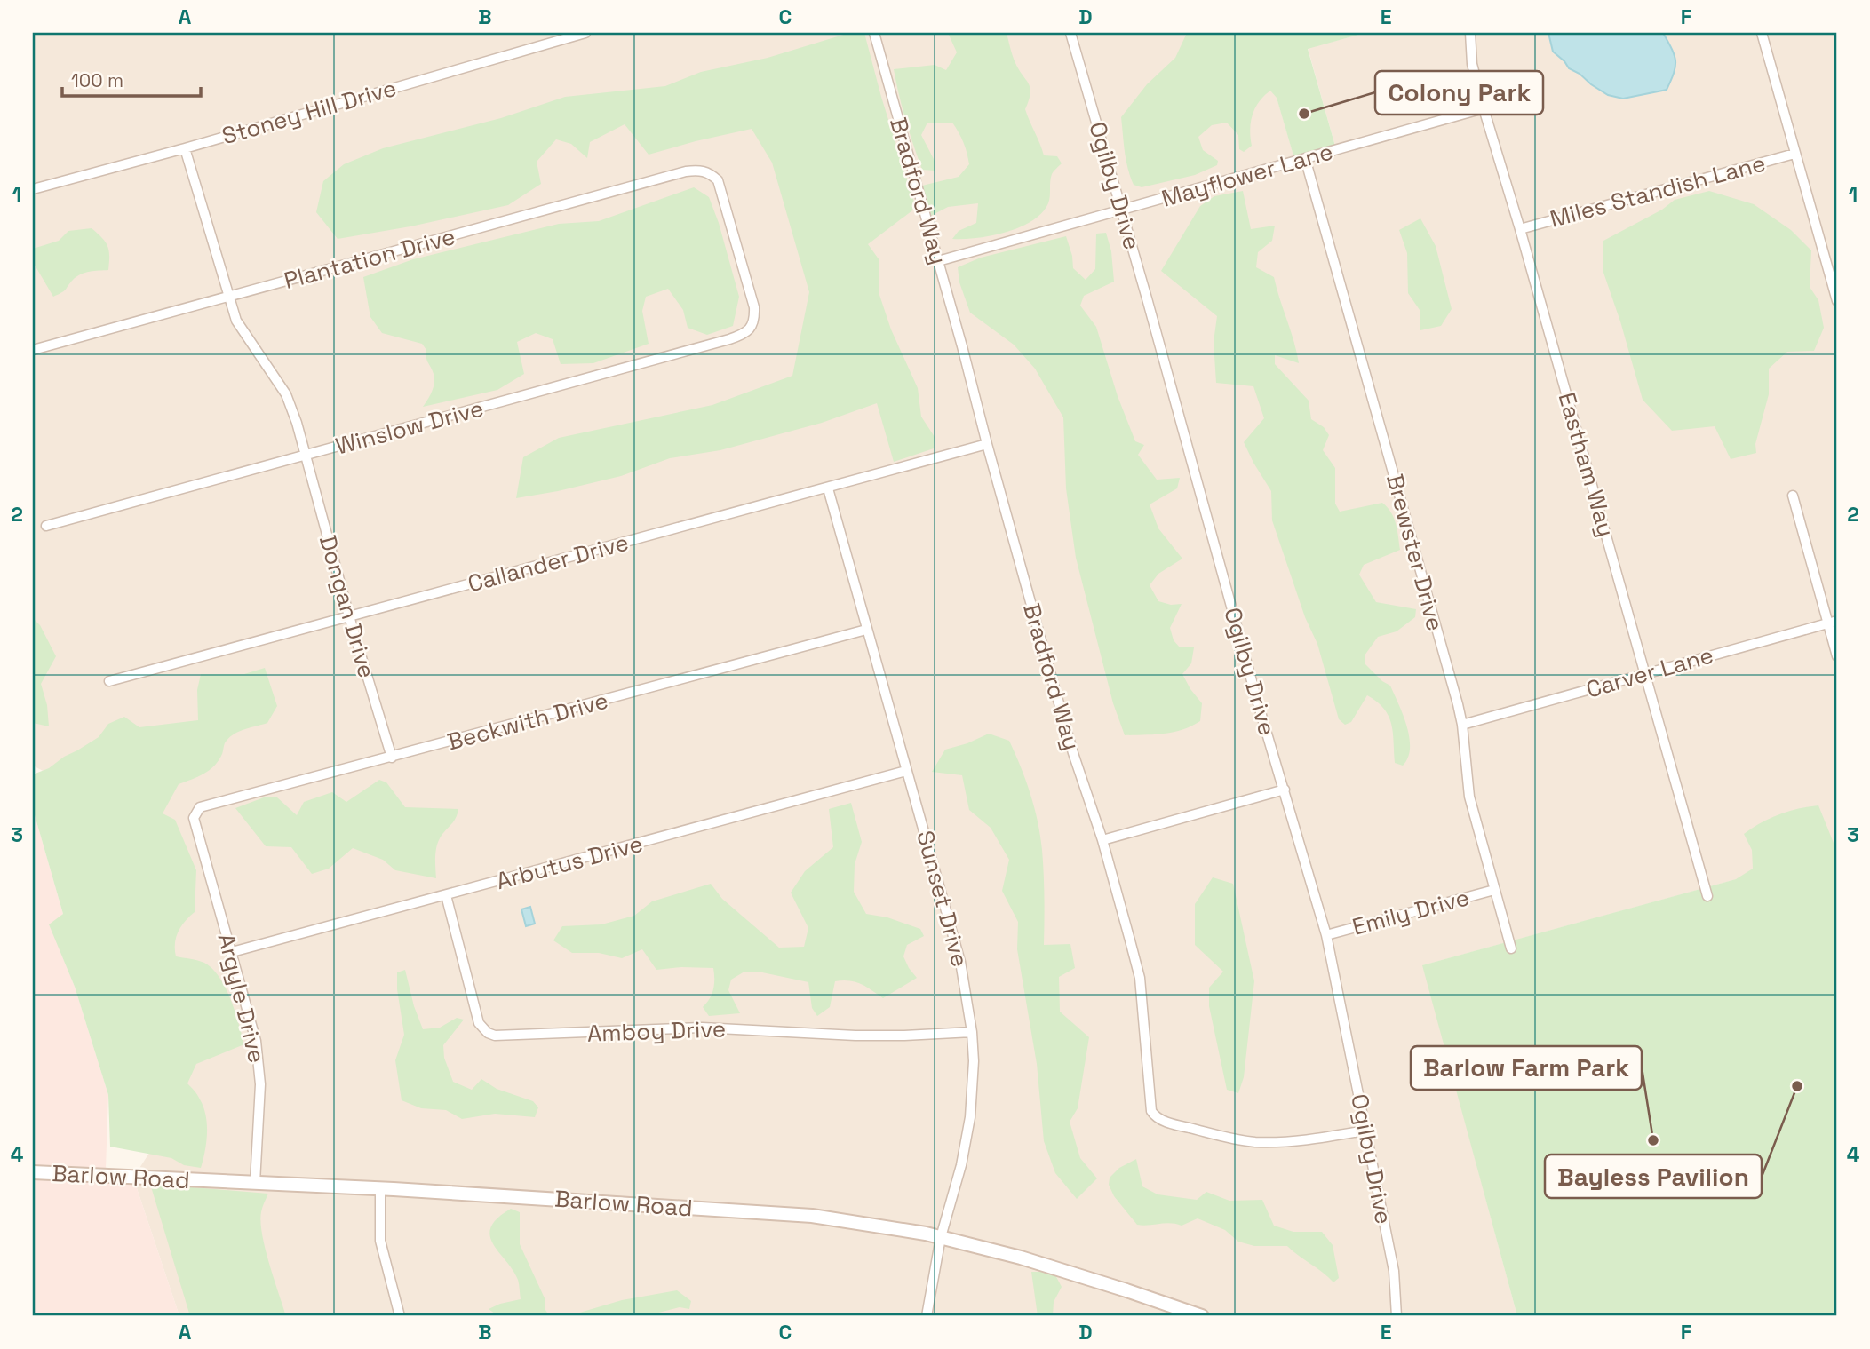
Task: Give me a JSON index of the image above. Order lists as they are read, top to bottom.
{
  "streets": {
    "street": [
      "Stoney Hill Drive",
      "Mayflower Lane",
      "Ogilby Drive",
      "Bradford Way",
      "Miles Standish Lane",
      "Plantation Drive",
      "Winslow Drive",
      "Eastham Way",
      "Brewster Drive",
      "Callander Drive",
      "Dongan Drive",
      "Carver Lane",
      "Beckwith Drive",
      "Arbutus Drive",
      "Sunset Drive",
      "Emily Drive",
      "Argyle Drive",
      "Amboy Drive",
      "Barlow Road"
    ]
  },
  "crossings": [
    ["Stoney Hill Drive", "Dongan Drive"],
    ["Mayflower Lane", "Ogilby Drive"],
    ["Mayflower Lane", "Bradford Way"],
    ["Mayflower Lane", "Eastham Way"],
    ["Mayflower Lane", "Brewster Drive"],
    ["Ogilby Drive", "Bradford Way"],
    ["Ogilby Drive", "Emily Drive"],
    ["Bradford Way", "Callander Drive"],
    ["Miles Standish Lane", "Eastham Way"],
    ["Plantation Drive", "Winslow Drive"],
    ["Plantation Drive", "Dongan Drive"],
    ["Winslow Drive", "Dongan Drive"],
    ["Eastham Way", "Carver Lane"],
    ["Brewster Drive", "Carver Lane"],
    ["Brewster Drive", "Emily Drive"],
    ["Callander Drive", "Dongan Drive"],
    ["Callander Drive", "Sunset Drive"],
    ["Dongan Drive", "Beckwith Drive"],
    ["Beckwith Drive", "Sunset Drive"],
    ["Beckwith Drive", "Argyle Drive"],
    ["Arbutus Drive", "Sunset Drive"],
    ["Arbutus Drive", "Argyle Drive"],
    ["Arbutus Drive", "Amboy Drive"],
    ["Sunset Drive", "Amboy Drive"],
    ["Sunset Drive", "Barlow Road"],
    ["Argyle Drive", "Barlow Road"]
  ],
  "places": ["Colony Park", "Bayless Pavilion", "Barlow Farm Park"],
  "scale_bar": "100 m",
  "grid": {
    "columns": [
      "A",
      "B",
      "C",
      "D",
      "E",
      "F"
    ],
    "rows": [
      "1",
      "2",
      "3",
      "4"
    ]
  }
}
